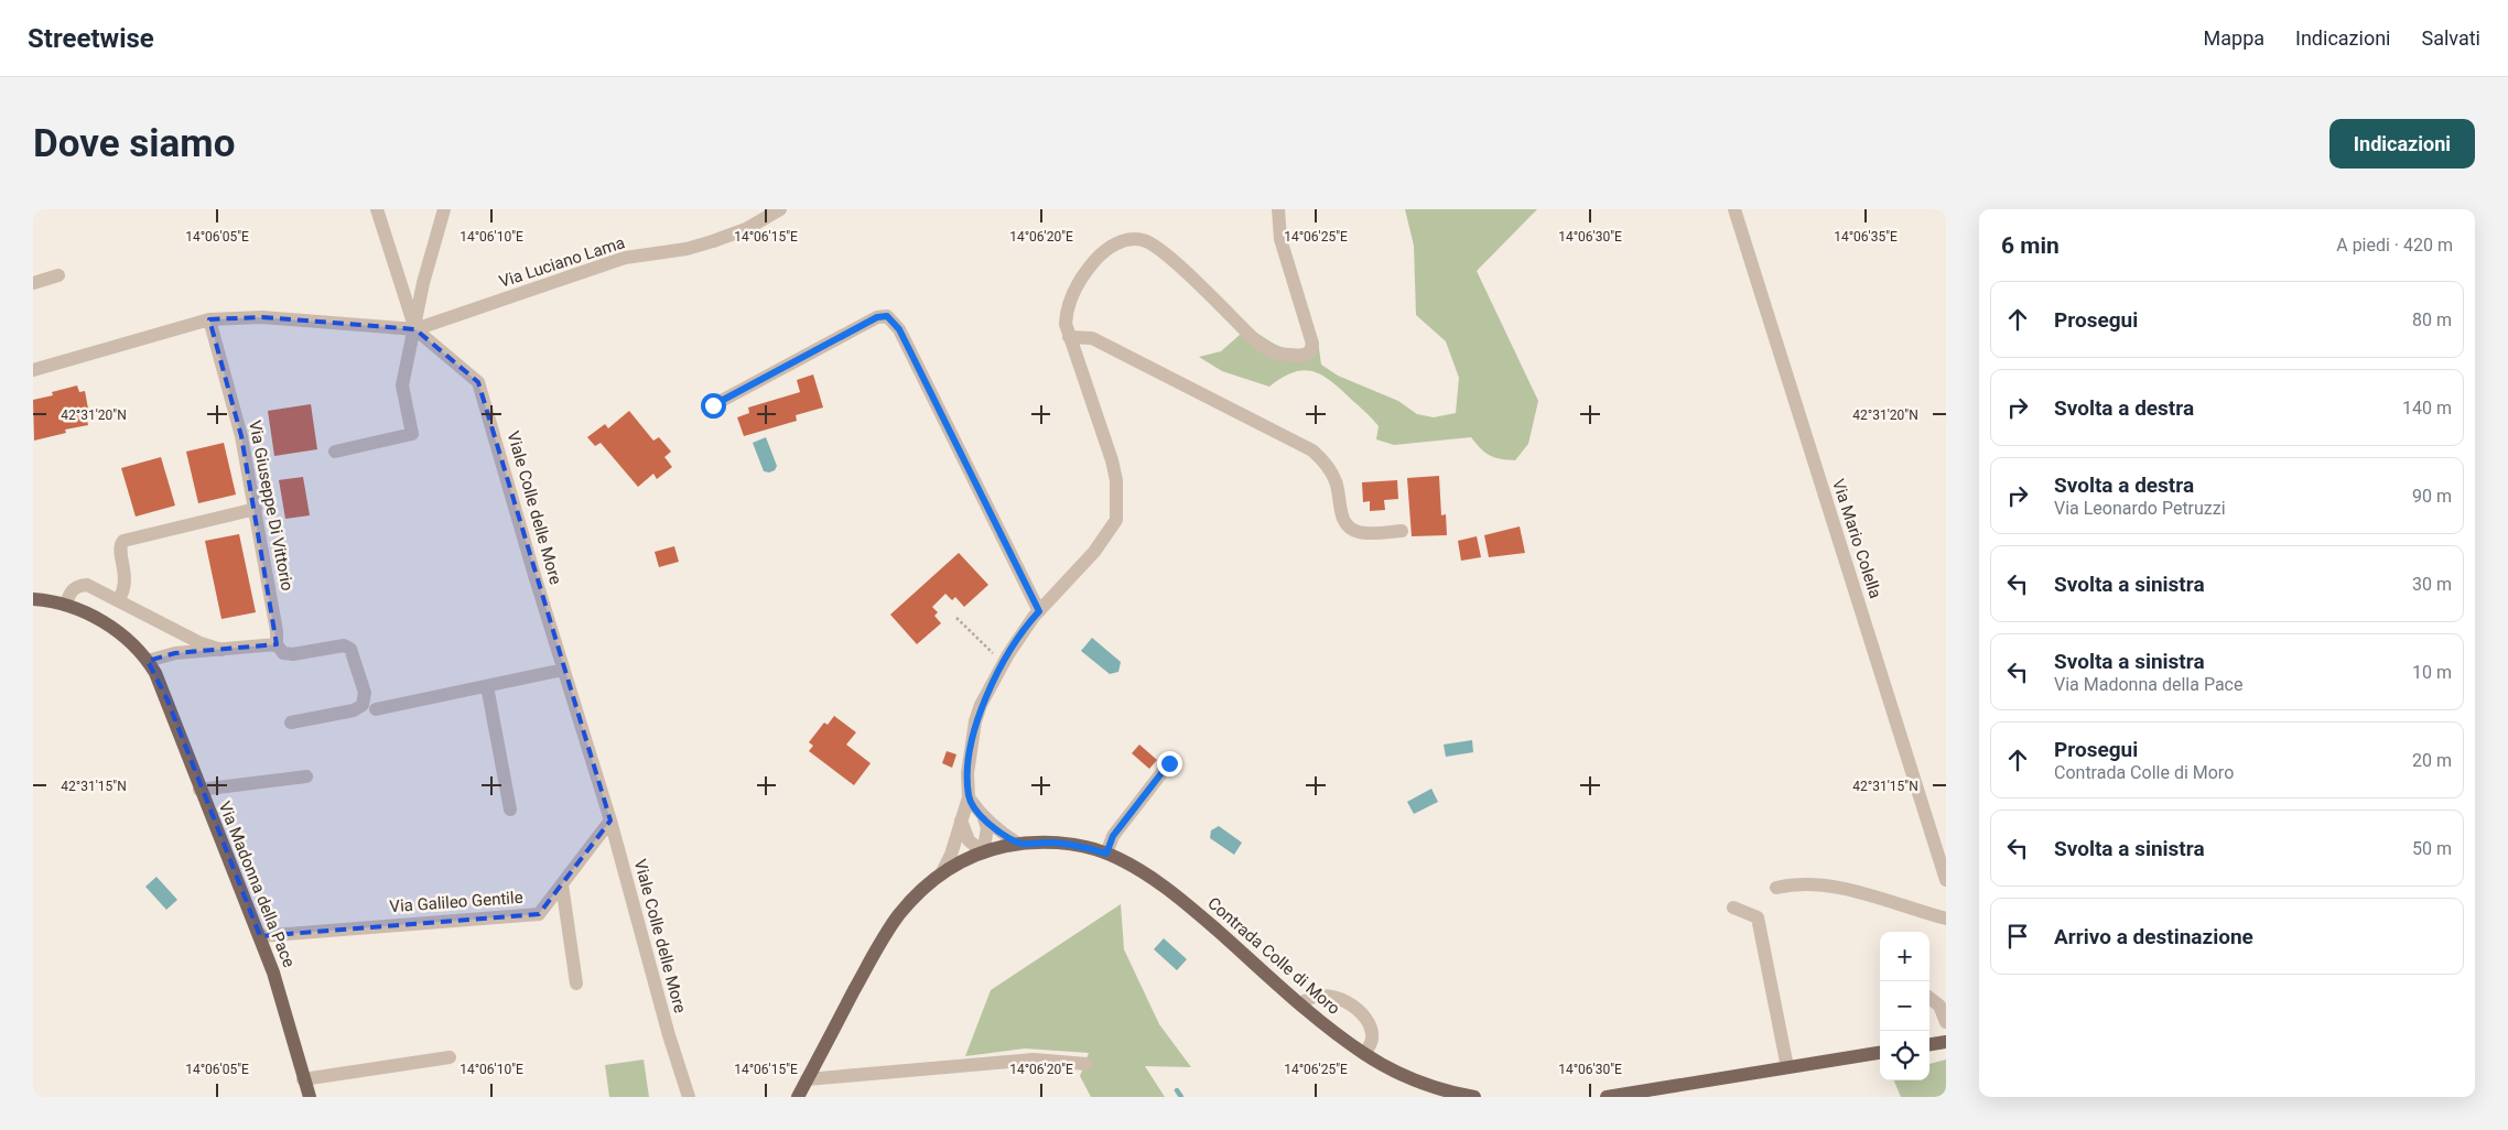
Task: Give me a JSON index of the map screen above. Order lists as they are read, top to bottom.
{
  "streets": {
    "main road": ["Via Madonna della Pace", "Contrada Colle di Moro"],
    "street": [
      "Via Luciano Lama",
      "Via Giuseppe Di Vittorio",
      "Viale Colle delle More",
      "Via Mario Colella",
      "Via Galileo Gentile"
    ]
  },
  "crossings": [
    ["Via Luciano Lama", "Viale Colle delle More"],
    ["Viale Colle delle More", "Via Galileo Gentile"],
    ["Via Madonna della Pace", "Via Galileo Gentile"]
  ],
  "page": {
    "header": "Streetwise",
    "nav": ["Mappa", "Indicazioni", "Salvati"],
    "buttons": "Indicazioni",
    "title": "Dove siamo",
    "heading": ["6 min", "A piedi · 420 m"],
    "list": [
      ["Prosegui", "80 m"],
      ["Svolta a destra", "140 m"],
      ["Svolta a destra", "Via Leonardo Petruzzi", "90 m"],
      ["Svolta a sinistra", "30 m"],
      ["Svolta a sinistra", "Via Madonna della Pace", "10 m"],
      ["Prosegui", "Contrada Colle di Moro", "20 m"],
      ["Svolta a sinistra", "50 m"],
      "Arrivo a destinazione"
    ],
    "map_buttons": ["+", "−"]
  },
  "coordinates": [
    "14°06'05\"E",
    "14°06'10\"E",
    "14°06'15\"E",
    "14°06'20\"E",
    "14°06'25\"E",
    "14°06'30\"E",
    "14°06'35\"E",
    "42°31'20\"N",
    "42°31'15\"N"
  ]
}
